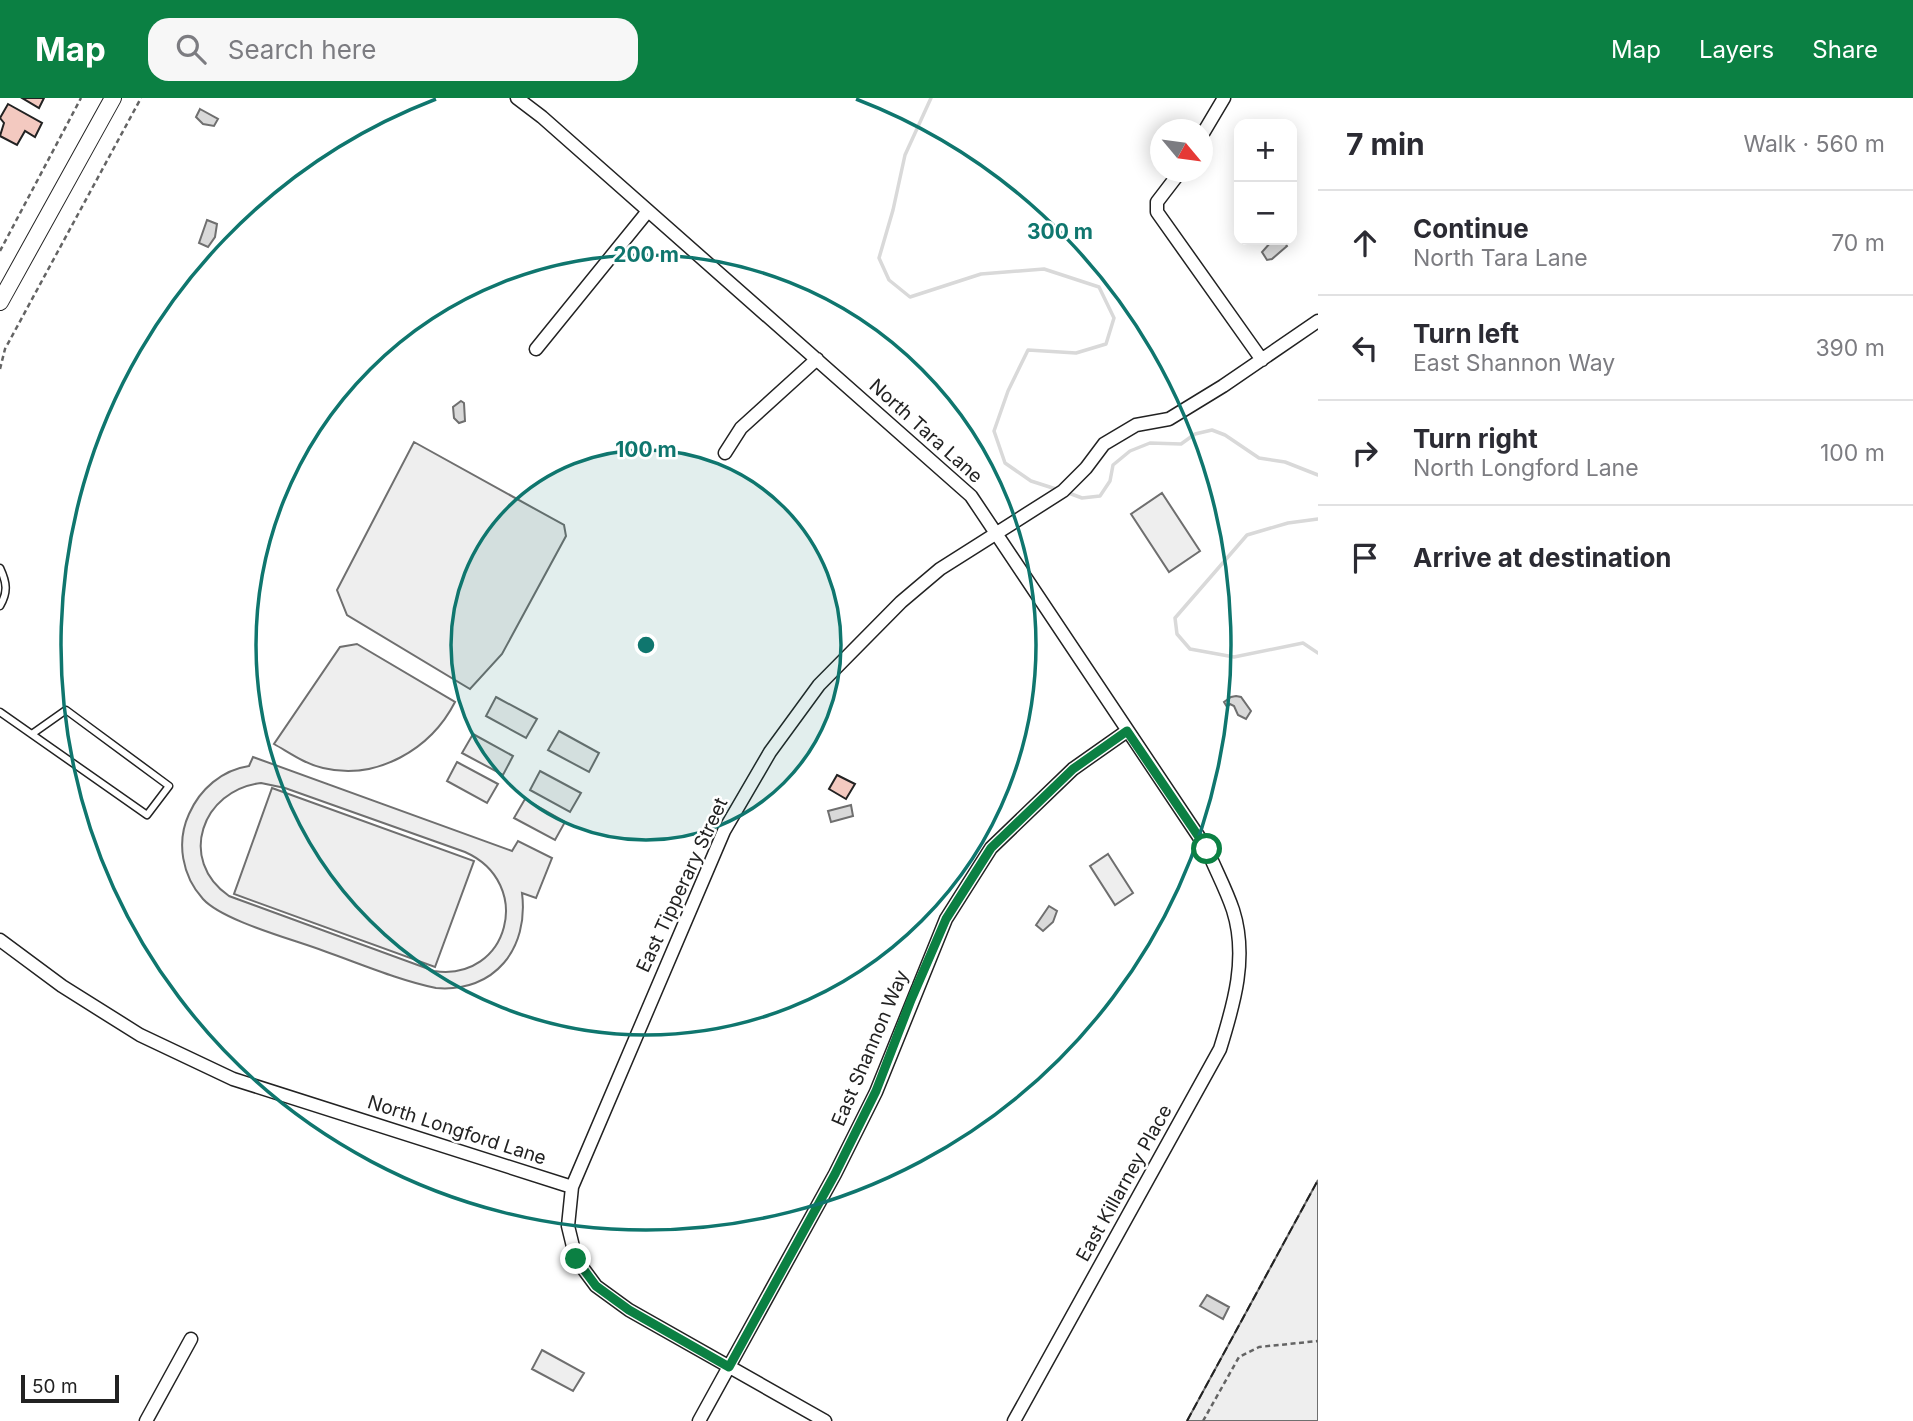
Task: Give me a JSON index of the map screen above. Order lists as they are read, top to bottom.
{
  "streets": {
    "street": [
      "North Tara Lane",
      "East Tipperary Street",
      "East Shannon Way",
      "North Longford Lane",
      "East Killarney Place"
    ]
  },
  "crossings": [
    ["North Tara Lane", "East Tipperary Street"],
    ["North Tara Lane", "East Shannon Way"],
    ["North Tara Lane", "East Killarney Place"],
    ["East Tipperary Street", "North Longford Lane"]
  ],
  "scale_bar": "50 m",
  "north": "bottom right",
  "page": {
    "header": "Map",
    "search": "Search here",
    "nav": ["Map", "Layers", "Share"],
    "heading": ["7 min", "Walk · 560 m"],
    "map_buttons": ["+", "−"],
    "list": [
      ["Continue", "North Tara Lane", "70 m"],
      ["Turn left", "East Shannon Way", "390 m"],
      ["Turn right", "North Longford Lane", "100 m"],
      "Arrive at destination"
    ],
    "scale": "50 m"
  },
  "rings": ["300 m", "200 m", "100 m"]
}
